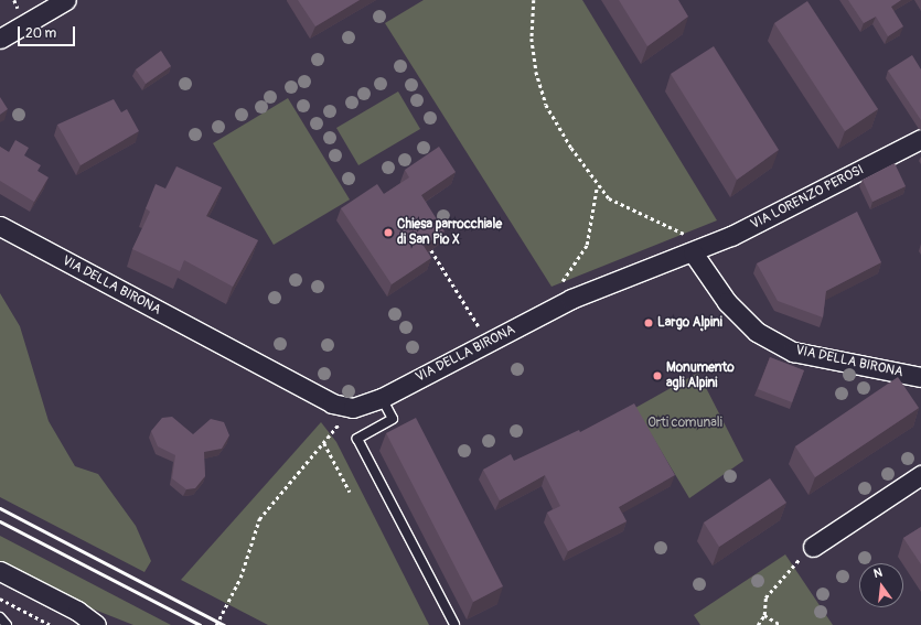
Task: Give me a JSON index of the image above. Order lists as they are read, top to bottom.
{
  "streets": {
    "street": ["VIA LORENZO PEROSI", "VIA DELLA BIRONA"]
  },
  "crossings": [
    ["VIA LORENZO PEROSI", "VIA DELLA BIRONA"]
  ],
  "parks": ["Orti comunali"],
  "places": ["Chiesa parrocchiale di San Pio X", "Largo Alpini", "Monumento agli Alpini"],
  "scale_bar": "20 m",
  "north": "top"
}
